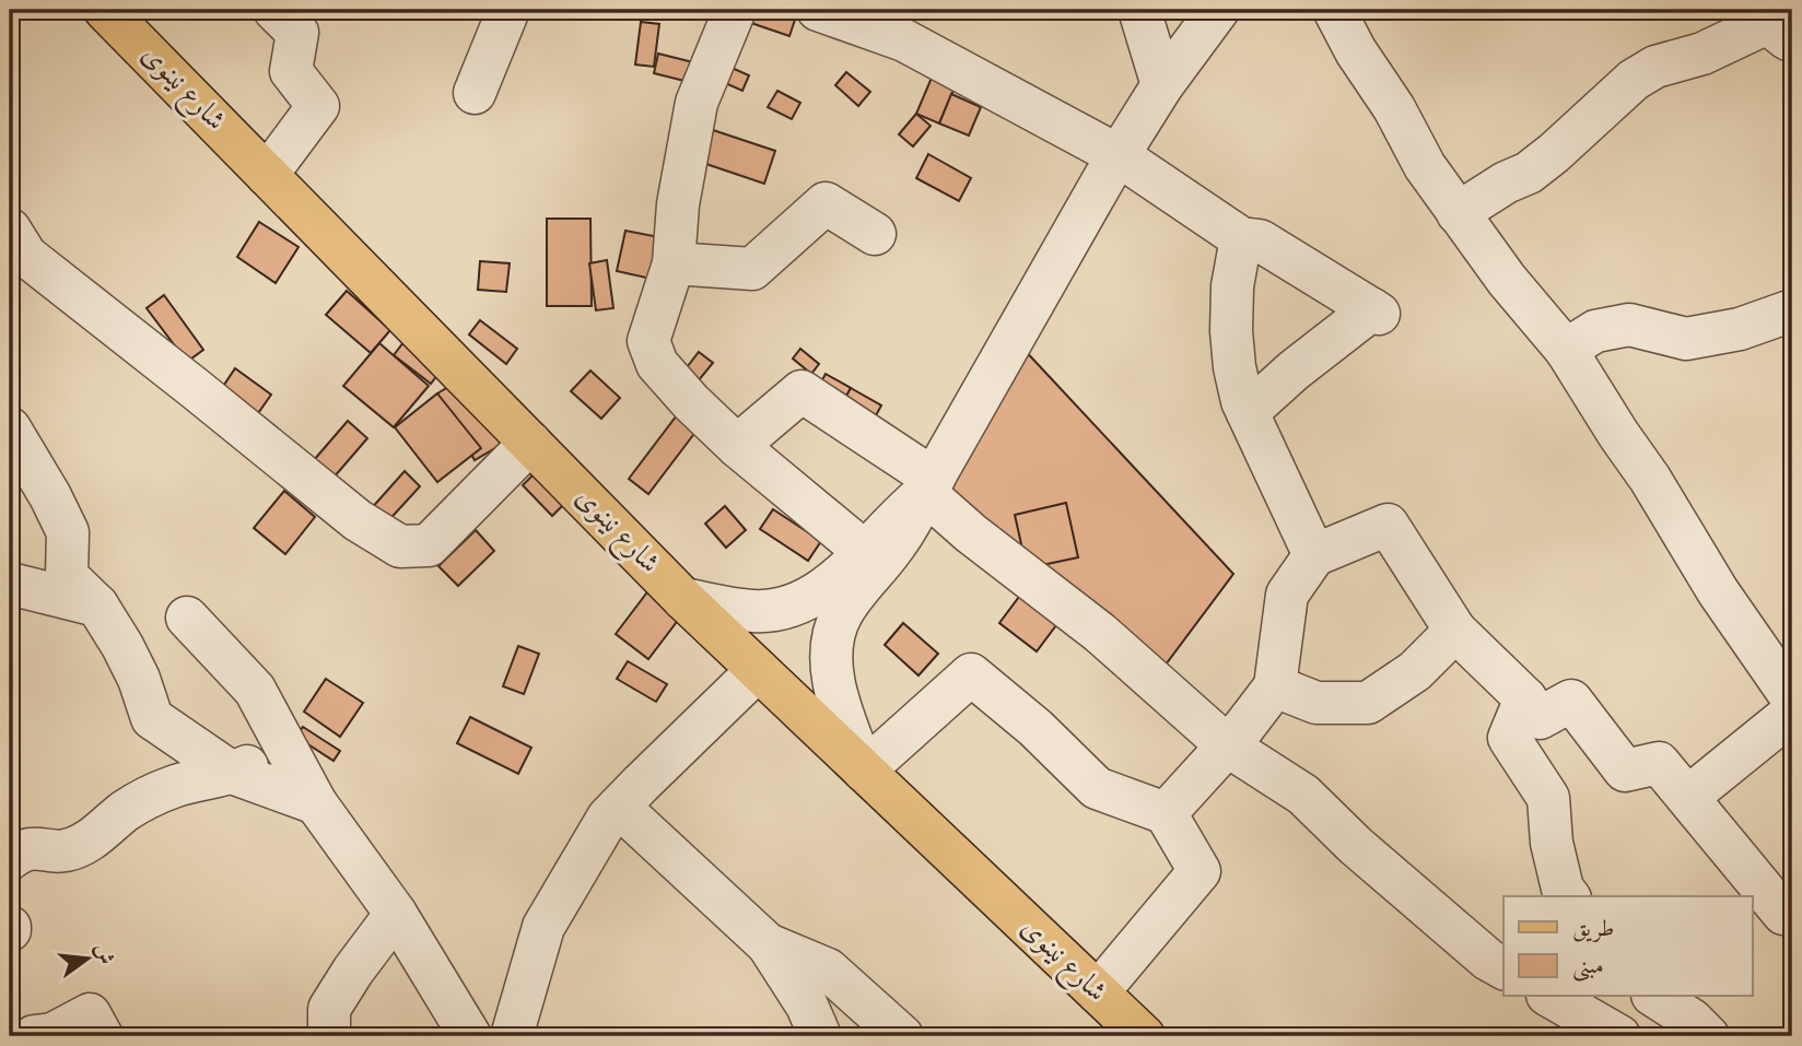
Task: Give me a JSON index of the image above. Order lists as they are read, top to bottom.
{
  "streets": {
    "main road": ["شارع نينوى"]
  },
  "legend": ["طريق", "مبنى"],
  "north": "right"
}
